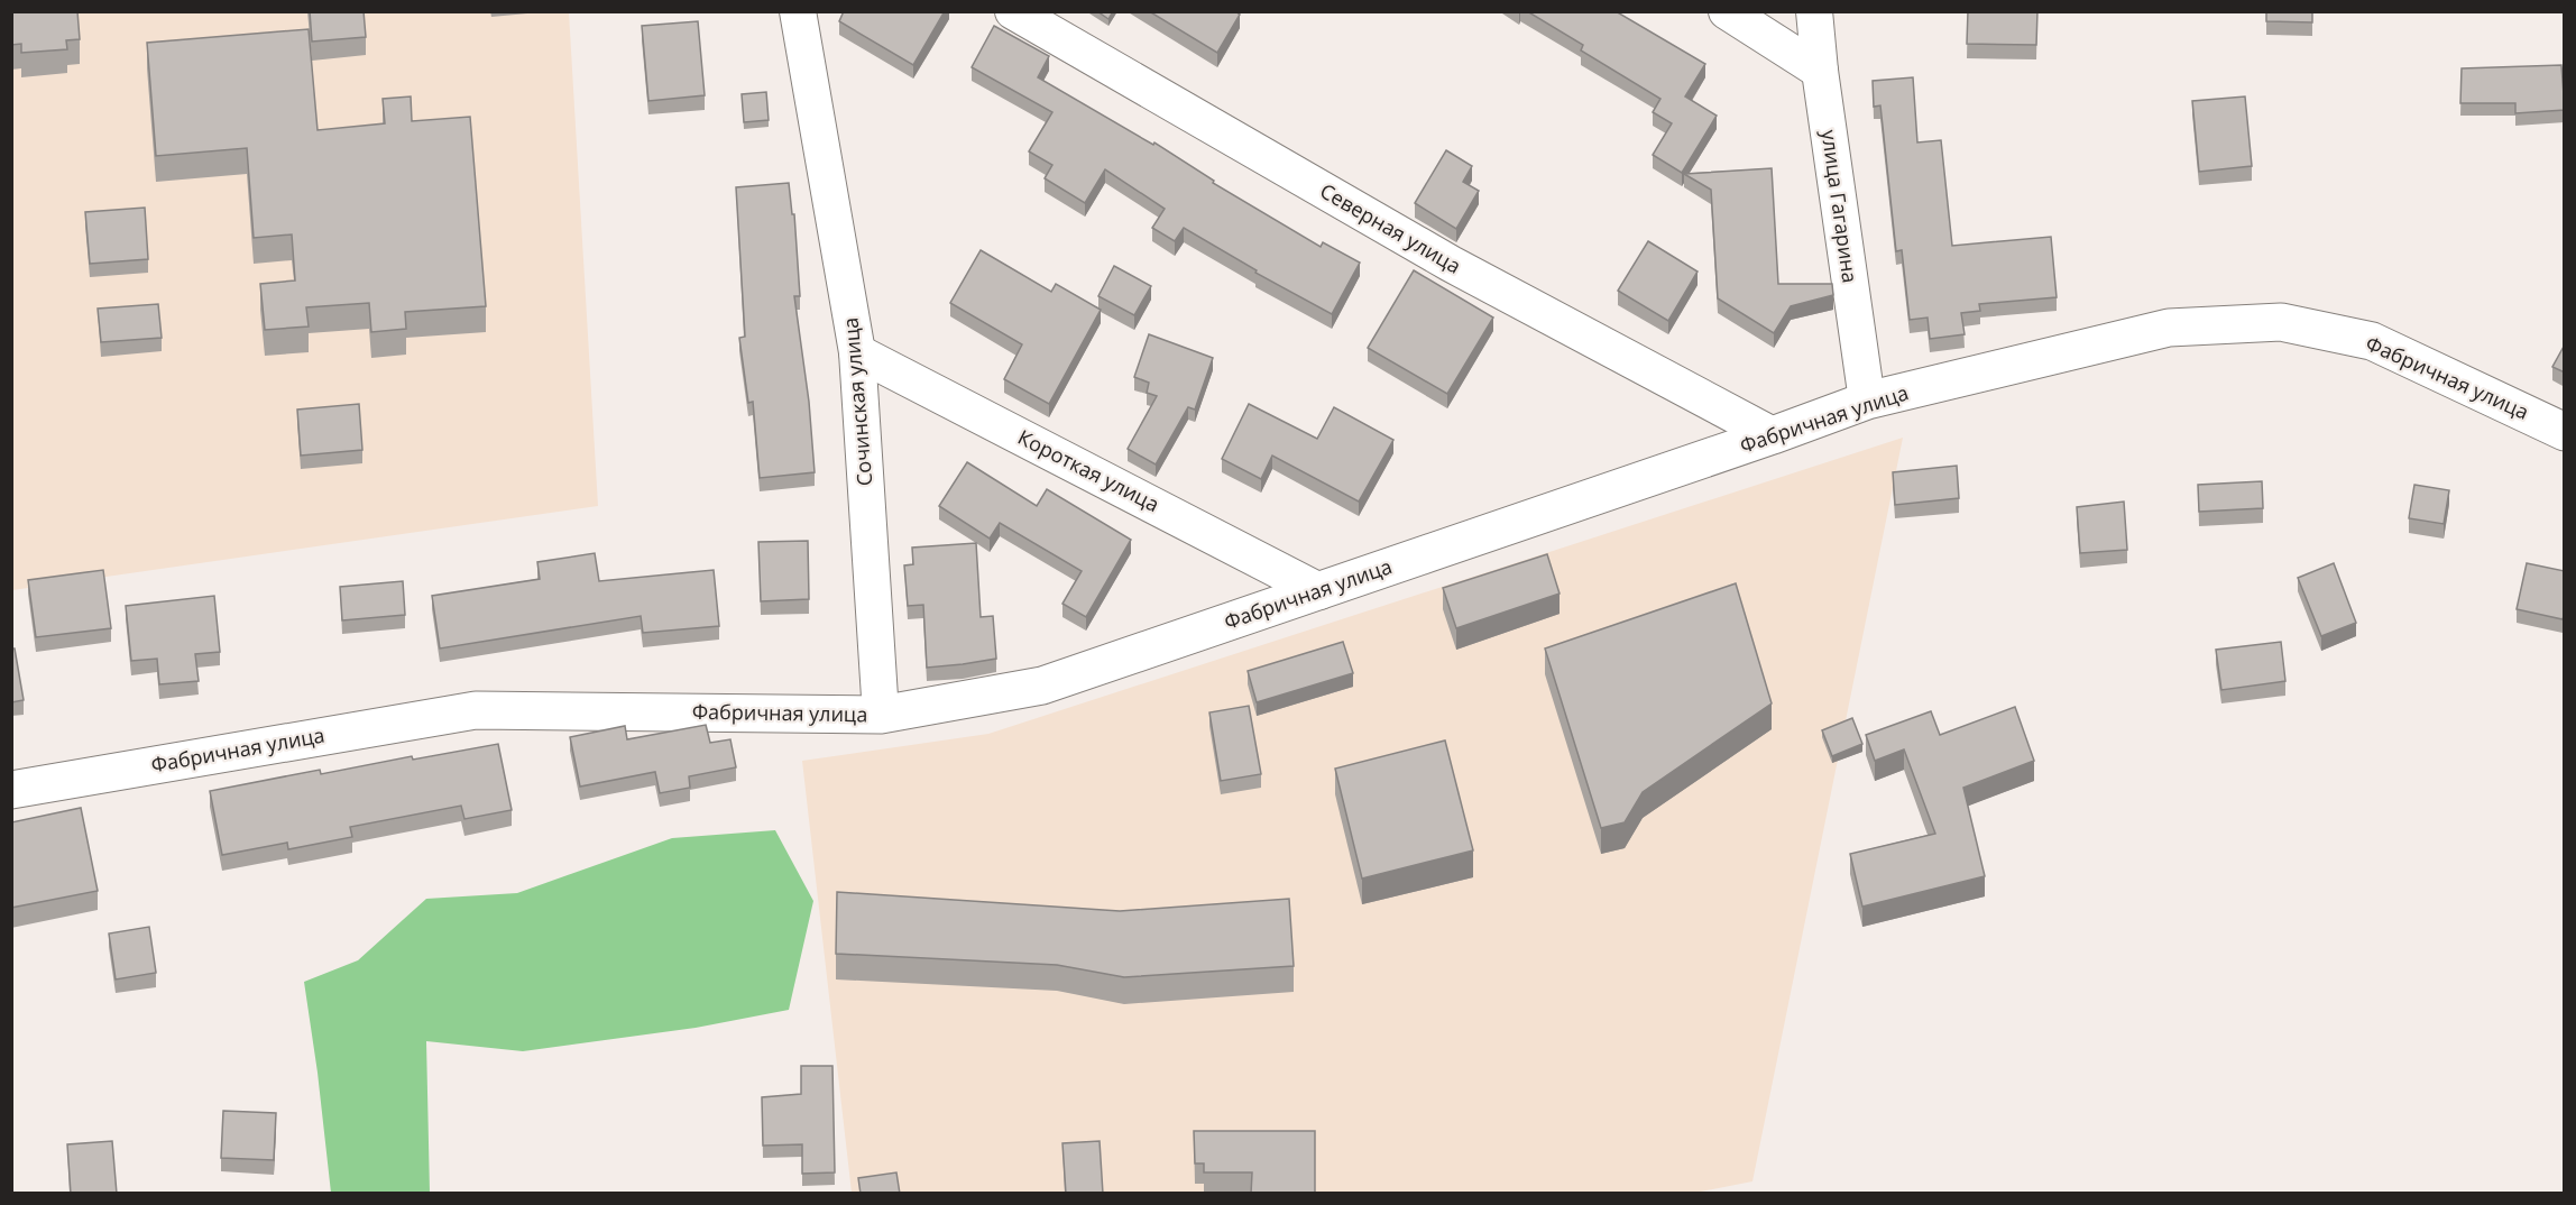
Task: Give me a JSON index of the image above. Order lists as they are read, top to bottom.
{
  "streets": {
    "street": [
      "улица Гагарина",
      "Северная улица",
      "Фабричная улица",
      "Сочинская улица",
      "Короткая улица"
    ]
  },
  "crossings": [
    ["улица Гагарина", "Фабричная улица"],
    ["Северная улица", "Фабричная улица"],
    ["Фабричная улица", "Сочинская улица"],
    ["Фабричная улица", "Короткая улица"],
    ["Сочинская улица", "Короткая улица"]
  ]
}
